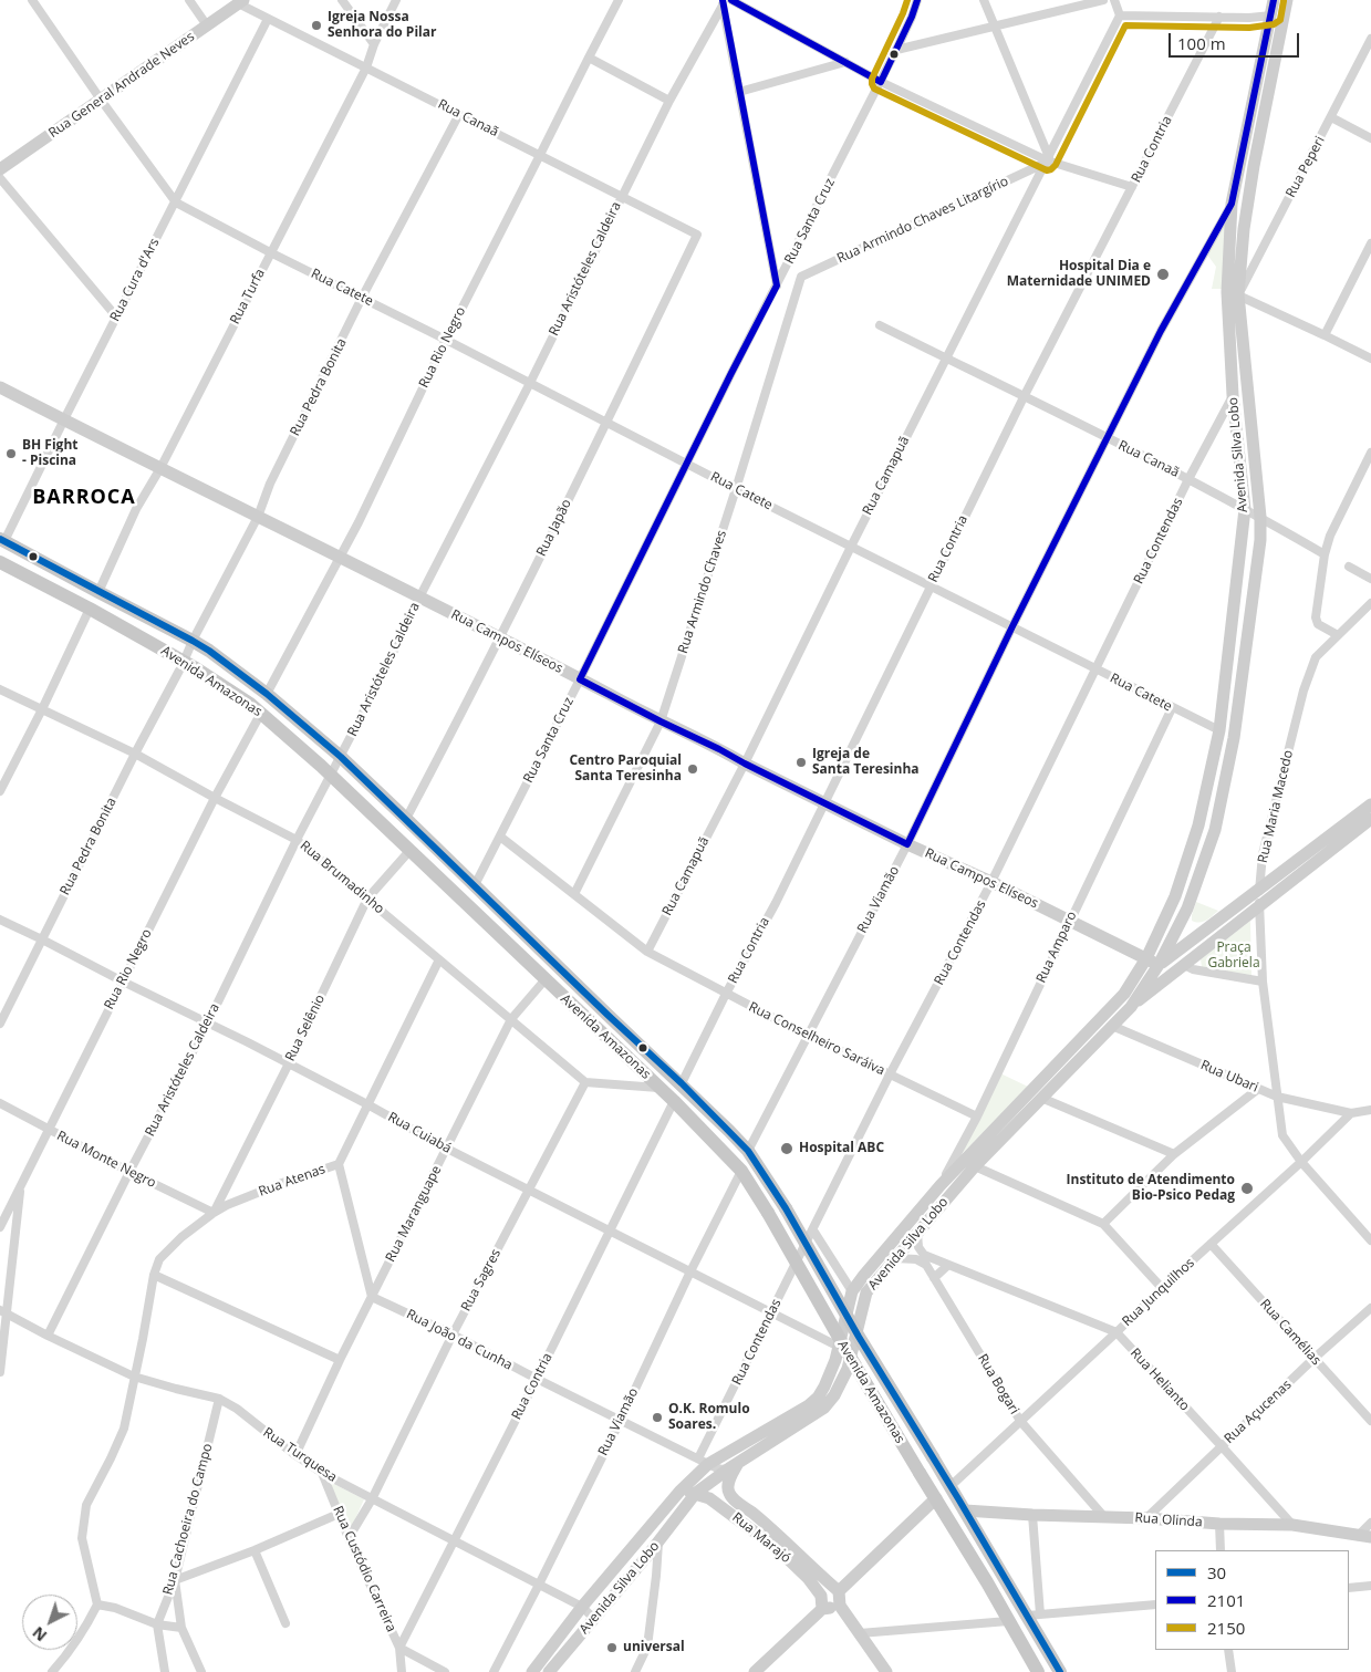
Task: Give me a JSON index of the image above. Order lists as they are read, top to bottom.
{
  "streets": {
    "main road": ["Avenida Amazonas"],
    "street": [
      "Rua General Andrade Neves",
      "Rua Canaã",
      "Rua Contria",
      "Rua Peperi",
      "Rua Armindo Chaves Litargírio",
      "Rua Santa Cruz",
      "Rua Aristóteles Caldeira",
      "Rua Cura d'Ars",
      "Rua Catete",
      "Rua Turfa",
      "Rua Rio Negro",
      "Rua Pedra Bonita",
      "Avenida Silva Lobo",
      "Rua Camapuã",
      "Rua Japão",
      "Rua Contendas",
      "Rua Armindo Chaves",
      "Rua Campos Elíseos",
      "Rua Maria Macedo",
      "Rua Brumadinho",
      "Rua Viamão",
      "Rua Amparo",
      "Rua Selênio",
      "Rua Conselheiro Saráiva",
      "Rua Ubari",
      "Rua Cuiabá",
      "Rua Monte Negro",
      "Rua Atenas",
      "Rua Maranguape",
      "Rua Sagres",
      "Rua Junquilhos",
      "Rua Camélias",
      "Rua João da Cunha",
      "Rua Helianto",
      "Rua Bogari",
      "Rua Açucenas",
      "Rua Turquesa",
      "Rua Cachoeira do Campo",
      "Rua Olinda",
      "Rua Marajó",
      "Rua Custódio Carreira"
    ]
  },
  "crossings": [
    ["Rua General Andrade Neves", "Rua Canaã"],
    ["Rua Canaã", "Rua Contria"],
    ["Rua Canaã", "Rua Aristóteles Caldeira"],
    ["Rua Canaã", "Rua Cura d'Ars"],
    ["Rua Canaã", "Rua Turfa"],
    ["Rua Canaã", "Rua Rio Negro"],
    ["Rua Canaã", "Rua Pedra Bonita"],
    ["Rua Canaã", "Avenida Silva Lobo"],
    ["Rua Canaã", "Rua Camapuã"],
    ["Rua Canaã", "Rua Japão"],
    ["Rua Canaã", "Rua Contendas"],
    ["Rua Canaã", "Rua Viamão"],
    ["Rua Contria", "Rua Catete"],
    ["Rua Contria", "Rua Campos Elíseos"],
    ["Rua Contria", "Avenida Amazonas"],
    ["Rua Contria", "Rua Conselheiro Saráiva"],
    ["Rua Contria", "Rua Cuiabá"],
    ["Rua Contria", "Rua João da Cunha"],
    ["Rua Contria", "Rua Turquesa"],
    ["Rua Contria", "Rua Custódio Carreira"],
    ["Rua Peperi", "Avenida Silva Lobo"],
    ["Rua Armindo Chaves Litargírio", "Rua Camapuã"],
    ["Rua Armindo Chaves Litargírio", "Rua Armindo Chaves"],
    ["Rua Santa Cruz", "Rua Catete"],
    ["Rua Santa Cruz", "Rua Campos Elíseos"],
    ["Rua Santa Cruz", "Avenida Amazonas"],
    ["Rua Santa Cruz", "Rua Conselheiro Saráiva"],
    ["Rua Aristóteles Caldeira", "Rua Catete"],
    ["Rua Aristóteles Caldeira", "Rua Campos Elíseos"],
    ["Rua Aristóteles Caldeira", "Avenida Amazonas"],
    ["Rua Aristóteles Caldeira", "Rua Brumadinho"],
    ["Rua Aristóteles Caldeira", "Rua Cuiabá"],
    ["Rua Aristóteles Caldeira", "Rua Monte Negro"],
    ["Rua Aristóteles Caldeira", "Rua Turquesa"],
    ["Rua Cura d'Ars", "Rua Catete"],
    ["Rua Cura d'Ars", "Rua Campos Elíseos"],
    ["Rua Cura d'Ars", "Avenida Amazonas"],
    ["Rua Catete", "Rua Turfa"],
    ["Rua Catete", "Rua Rio Negro"],
    ["Rua Catete", "Rua Pedra Bonita"],
    ["Rua Catete", "Avenida Silva Lobo"],
    ["Rua Catete", "Rua Camapuã"],
    ["Rua Catete", "Rua Japão"],
    ["Rua Catete", "Rua Contendas"],
    ["Rua Catete", "Rua Armindo Chaves"],
    ["Rua Catete", "Rua Viamão"],
    ["Rua Catete", "Rua Amparo"],
    ["Rua Turfa", "Rua Campos Elíseos"],
    ["Rua Turfa", "Avenida Amazonas"],
    ["Rua Rio Negro", "Rua Campos Elíseos"],
    ["Rua Rio Negro", "Avenida Amazonas"],
    ["Rua Rio Negro", "Rua Brumadinho"],
    ["Rua Rio Negro", "Rua Cuiabá"],
    ["Rua Rio Negro", "Rua Monte Negro"],
    ["Rua Pedra Bonita", "Rua Campos Elíseos"],
    ["Rua Pedra Bonita", "Avenida Amazonas"],
    ["Rua Pedra Bonita", "Rua Brumadinho"],
    ["Rua Pedra Bonita", "Rua Cuiabá"],
    ["Avenida Silva Lobo", "Rua Contendas"],
    ["Avenida Silva Lobo", "Rua Campos Elíseos"],
    ["Avenida Silva Lobo", "Rua Viamão"],
    ["Avenida Silva Lobo", "Rua Amparo"],
    ["Avenida Silva Lobo", "Rua Ubari"],
    ["Avenida Silva Lobo", "Rua Cuiabá"],
    ["Avenida Silva Lobo", "Rua João da Cunha"],
    ["Avenida Silva Lobo", "Rua Helianto"],
    ["Avenida Silva Lobo", "Rua Bogari"],
    ["Avenida Silva Lobo", "Rua Turquesa"],
    ["Avenida Silva Lobo", "Rua Marajó"],
    ["Rua Camapuã", "Rua Campos Elíseos"],
    ["Rua Camapuã", "Rua Conselheiro Saráiva"],
    ["Rua Japão", "Rua Campos Elíseos"],
    ["Rua Japão", "Avenida Amazonas"],
    ["Rua Contendas", "Rua Campos Elíseos"],
    ["Rua Contendas", "Rua Conselheiro Saráiva"],
    ["Rua Contendas", "Rua Cuiabá"],
    ["Rua Contendas", "Rua João da Cunha"],
    ["Rua Armindo Chaves", "Rua Campos Elíseos"],
    ["Rua Armindo Chaves", "Rua Conselheiro Saráiva"],
    ["Rua Campos Elíseos", "Rua Viamão"],
    ["Rua Campos Elíseos", "Rua Amparo"],
    ["Avenida Amazonas", "Rua Viamão"],
    ["Avenida Amazonas", "Rua Selênio"],
    ["Avenida Amazonas", "Rua Maranguape"],
    ["Avenida Amazonas", "Rua Junquilhos"],
    ["Avenida Amazonas", "Rua Olinda"],
    ["Rua Maria Macedo", "Rua Ubari"],
    ["Rua Maria Macedo", "Rua Junquilhos"],
    ["Rua Brumadinho", "Rua Selênio"],
    ["Rua Brumadinho", "Rua Atenas"],
    ["Rua Brumadinho", "Rua Maranguape"],
    ["Rua Brumadinho", "Rua Sagres"],
    ["Rua Viamão", "Rua Conselheiro Saráiva"],
    ["Rua Viamão", "Rua Cuiabá"],
    ["Rua Viamão", "Rua João da Cunha"],
    ["Rua Viamão", "Rua Turquesa"],
    ["Rua Amparo", "Rua Conselheiro Saráiva"],
    ["Rua Selênio", "Rua Cuiabá"],
    ["Rua Selênio", "Rua Monte Negro"],
    ["Rua Selênio", "Rua Atenas"],
    ["Rua Ubari", "Rua Junquilhos"],
    ["Rua Cuiabá", "Rua Atenas"],
    ["Rua Cuiabá", "Rua Maranguape"],
    ["Rua Cuiabá", "Rua Sagres"],
    ["Rua Monte Negro", "Rua Atenas"],
    ["Rua Atenas", "Rua Turquesa"],
    ["Rua Maranguape", "Rua João da Cunha"],
    ["Rua Maranguape", "Rua Turquesa"],
    ["Rua Sagres", "Rua João da Cunha"],
    ["Rua Sagres", "Rua Turquesa"],
    ["Rua Sagres", "Rua Custódio Carreira"],
    ["Rua Junquilhos", "Rua Camélias"],
    ["Rua Junquilhos", "Rua Helianto"],
    ["Rua Junquilhos", "Rua Bogari"],
    ["Rua Camélias", "Rua Açucenas"],
    ["Rua João da Cunha", "Rua Marajó"],
    ["Rua Helianto", "Rua Açucenas"],
    ["Rua Helianto", "Rua Olinda"],
    ["Rua Bogari", "Rua Olinda"],
    ["Rua Açucenas", "Rua Olinda"],
    ["Rua Turquesa", "Rua Cachoeira do Campo"],
    ["Rua Turquesa", "Rua Custódio Carreira"]
  ],
  "districts": ["BARROCA"],
  "parks": ["Praça Gabriela"],
  "places": [
    "Igreja Nossa Senhora do Pilar",
    "Hospital Dia e Maternidade UNIMED",
    "BH Fight - Piscina",
    "Igreja de Santa Teresinha",
    "Centro Paroquial Santa Teresinha",
    "Hospital ABC",
    "Instituto de Atendimento Bio-Psico Pedag",
    "O.K. Romulo Soares.",
    "universal"
  ],
  "lines": ["transit line 2101", "transit line 2150", "transit line 30"],
  "legend": ["30", "2101", "2150"],
  "scale_bar": "100 m",
  "north": "bottom left"
}
